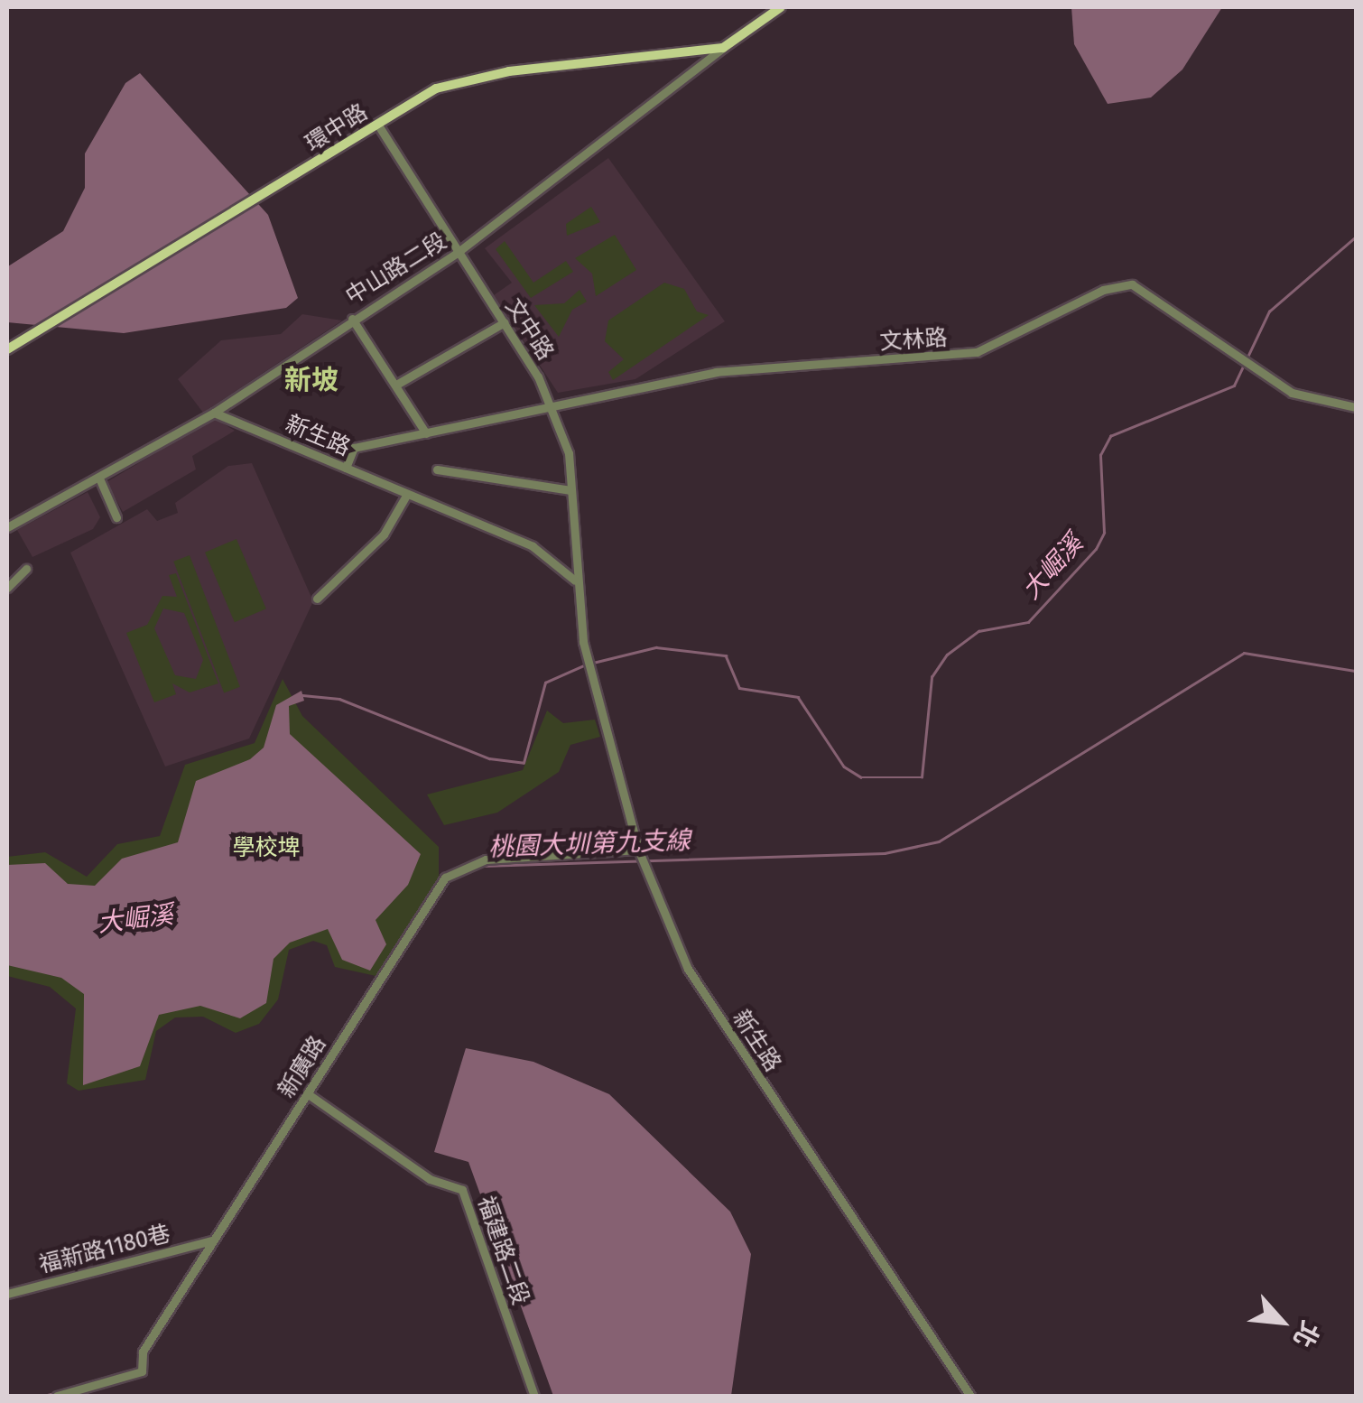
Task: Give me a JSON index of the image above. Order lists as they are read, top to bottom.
{
  "streets": {
    "main road": ["環中路", "中山路二段"],
    "street": [
      "文中路",
      "文林路",
      "新生路",
      "新廣路",
      "福新路1180巷",
      "福建路二段"
    ]
  },
  "crossings": [
    ["環中路", "中山路二段"],
    ["環中路", "文中路"],
    ["中山路二段", "文中路"],
    ["中山路二段", "新生路"],
    ["文中路", "文林路"],
    ["文中路", "新生路"],
    ["新生路", "新廣路"],
    ["新廣路", "福新路1180巷"],
    ["新廣路", "福建路二段"]
  ],
  "districts": ["新坡"],
  "water": ["大崛溪", "桃園大圳第九支線"],
  "parks": ["學校埤"],
  "north": "bottom right"
}
